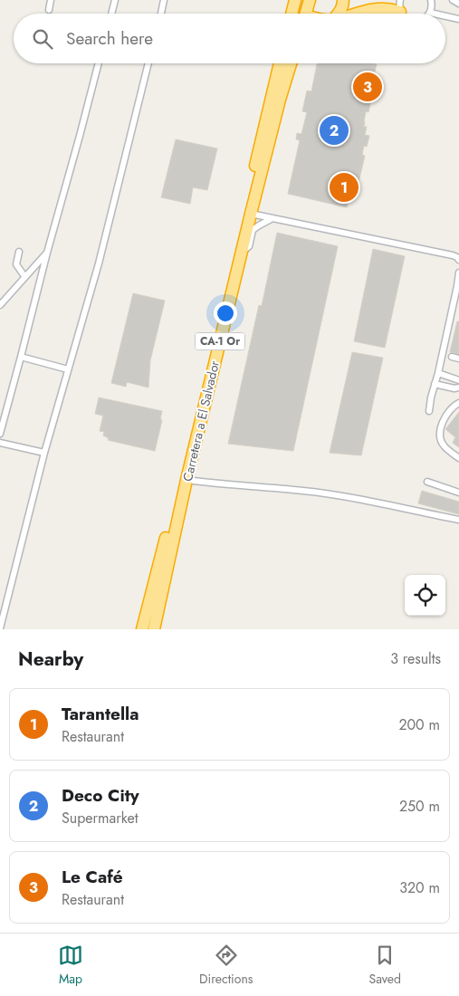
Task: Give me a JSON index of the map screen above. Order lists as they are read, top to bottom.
{
  "streets": {
    "highway": ["CA-1 Or", "Carretera a El Salvador"]
  },
  "page": {
    "search": "Search here",
    "pins": ["3", "2", "1"],
    "heading": ["Nearby", "3 results"],
    "list": [
      {
        "mark": "1",
        "name": "Tarantella",
        "note": "Restaurant",
        "value": "200 m"
      },
      {
        "mark": "2",
        "name": "Deco City",
        "note": "Supermarket",
        "value": "250 m"
      },
      {
        "mark": "3",
        "name": "Le Café",
        "note": "Restaurant",
        "value": "320 m"
      }
    ],
    "nav": ["Map", "Directions", "Saved"]
  }
}
